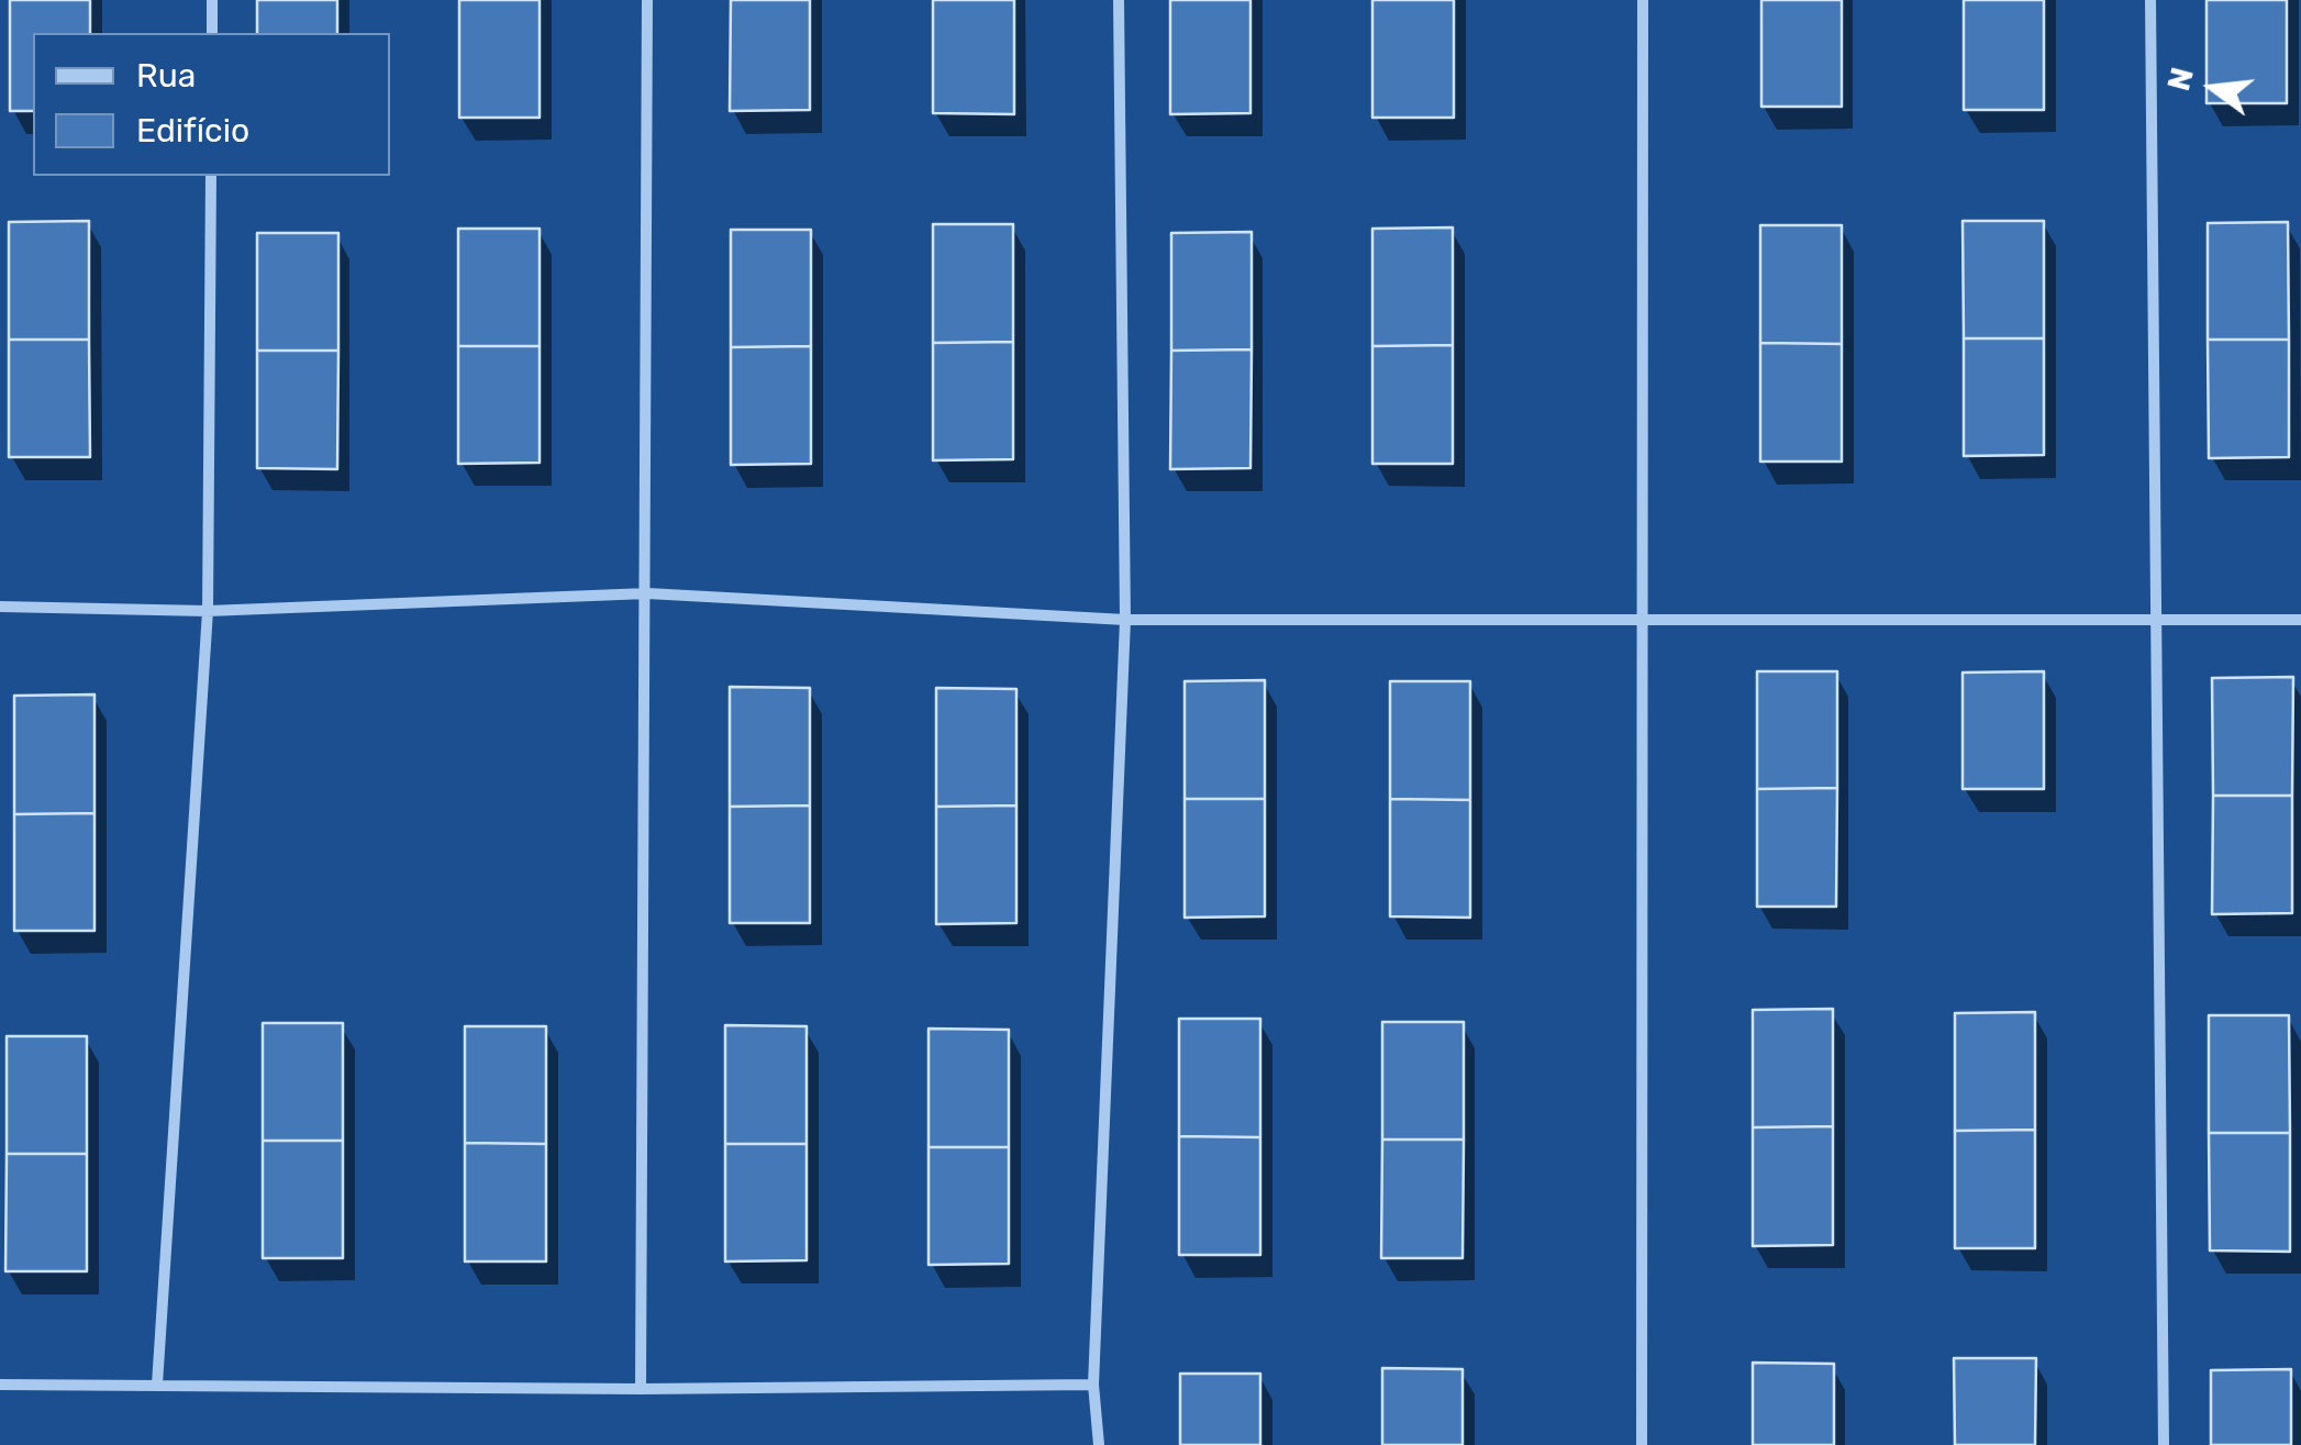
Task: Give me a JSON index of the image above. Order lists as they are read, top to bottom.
{
  "legend": ["Rua", "Edifício"],
  "north": "left"
}
